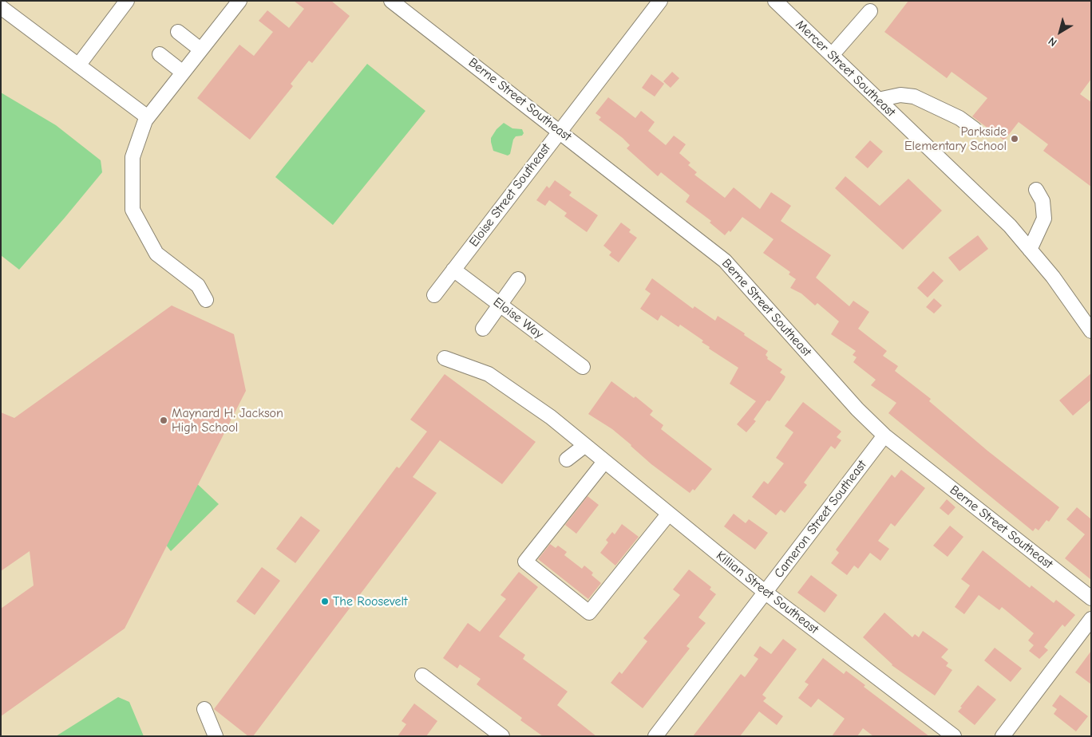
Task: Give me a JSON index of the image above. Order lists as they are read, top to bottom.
{
  "streets": {
    "street": [
      "Mercer Street Southeast",
      "Berne Street Southeast",
      "Eloise Street Southeast",
      "Eloise Way",
      "Cameron Street Southeast",
      "Killian Street Southeast"
    ]
  },
  "crossings": [
    ["Berne Street Southeast", "Eloise Street Southeast"],
    ["Berne Street Southeast", "Cameron Street Southeast"],
    ["Eloise Street Southeast", "Eloise Way"],
    ["Cameron Street Southeast", "Killian Street Southeast"]
  ],
  "places": ["Parkside Elementary School", "Maynard H. Jackson High School", "The Roosevelt"],
  "north": "bottom left"
}
